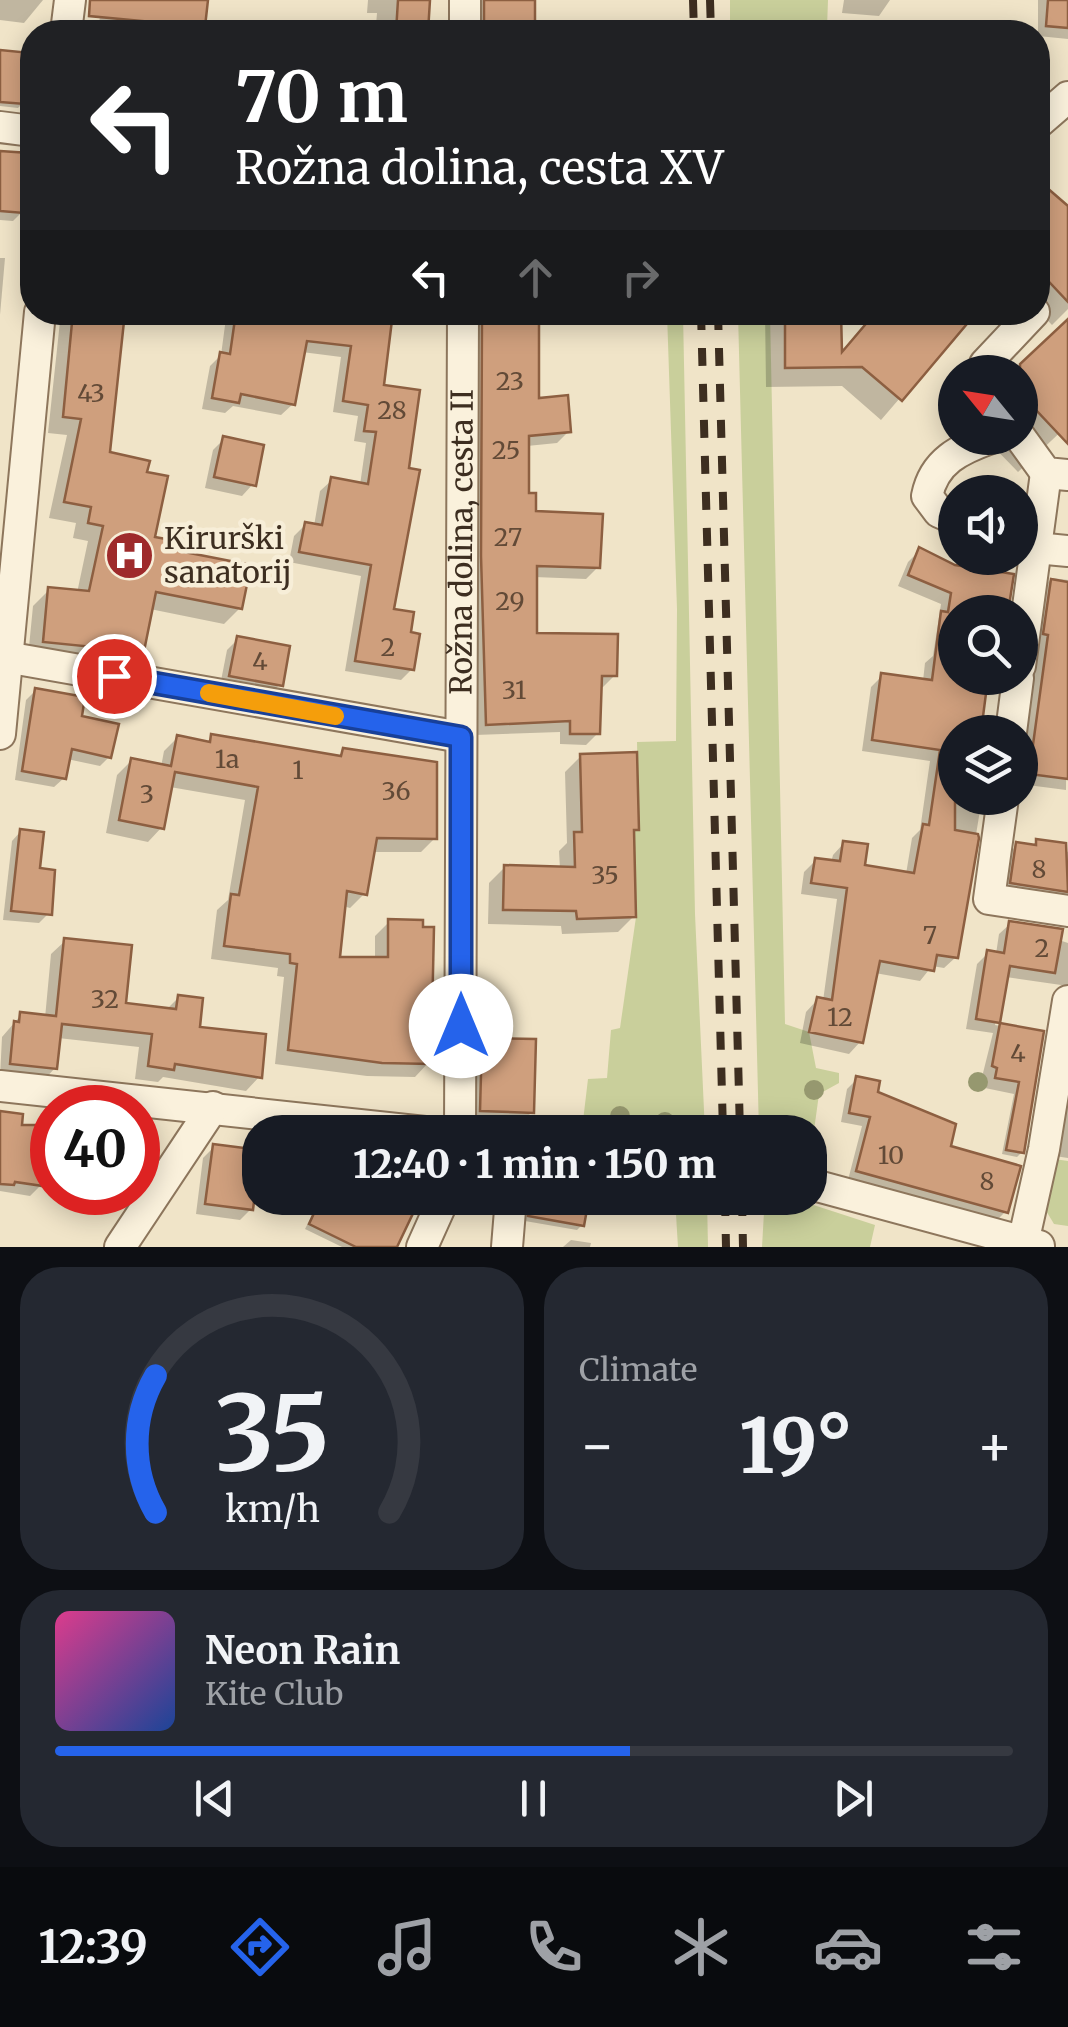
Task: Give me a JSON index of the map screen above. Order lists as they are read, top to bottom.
{
  "streets": {
    "street": ["Rožna dolina, cesta II"]
  },
  "places": {
    "hospital": ["Kirurški sanatorij"]
  },
  "house_numbers": [
    "23",
    "43",
    "28",
    "25",
    "27",
    "29",
    "2",
    "4",
    "31",
    "1a",
    "1",
    "36",
    "3",
    "8",
    "35",
    "7",
    "2",
    "32",
    "12",
    "4",
    "10",
    "8"
  ],
  "north": "top left",
  "page": {
    "turn": ["70 m", "Rožna dolina, cesta XV"],
    "limit": "40",
    "trip": "12:40 · 1 min · 150 m",
    "tile": "Climate",
    "heat": ["−", "19°", "+"],
    "song": ["Neon Rain", "Kite Club"],
    "tabs": "12:39",
    "gauge": ["35", "km/h"]
  }
}
